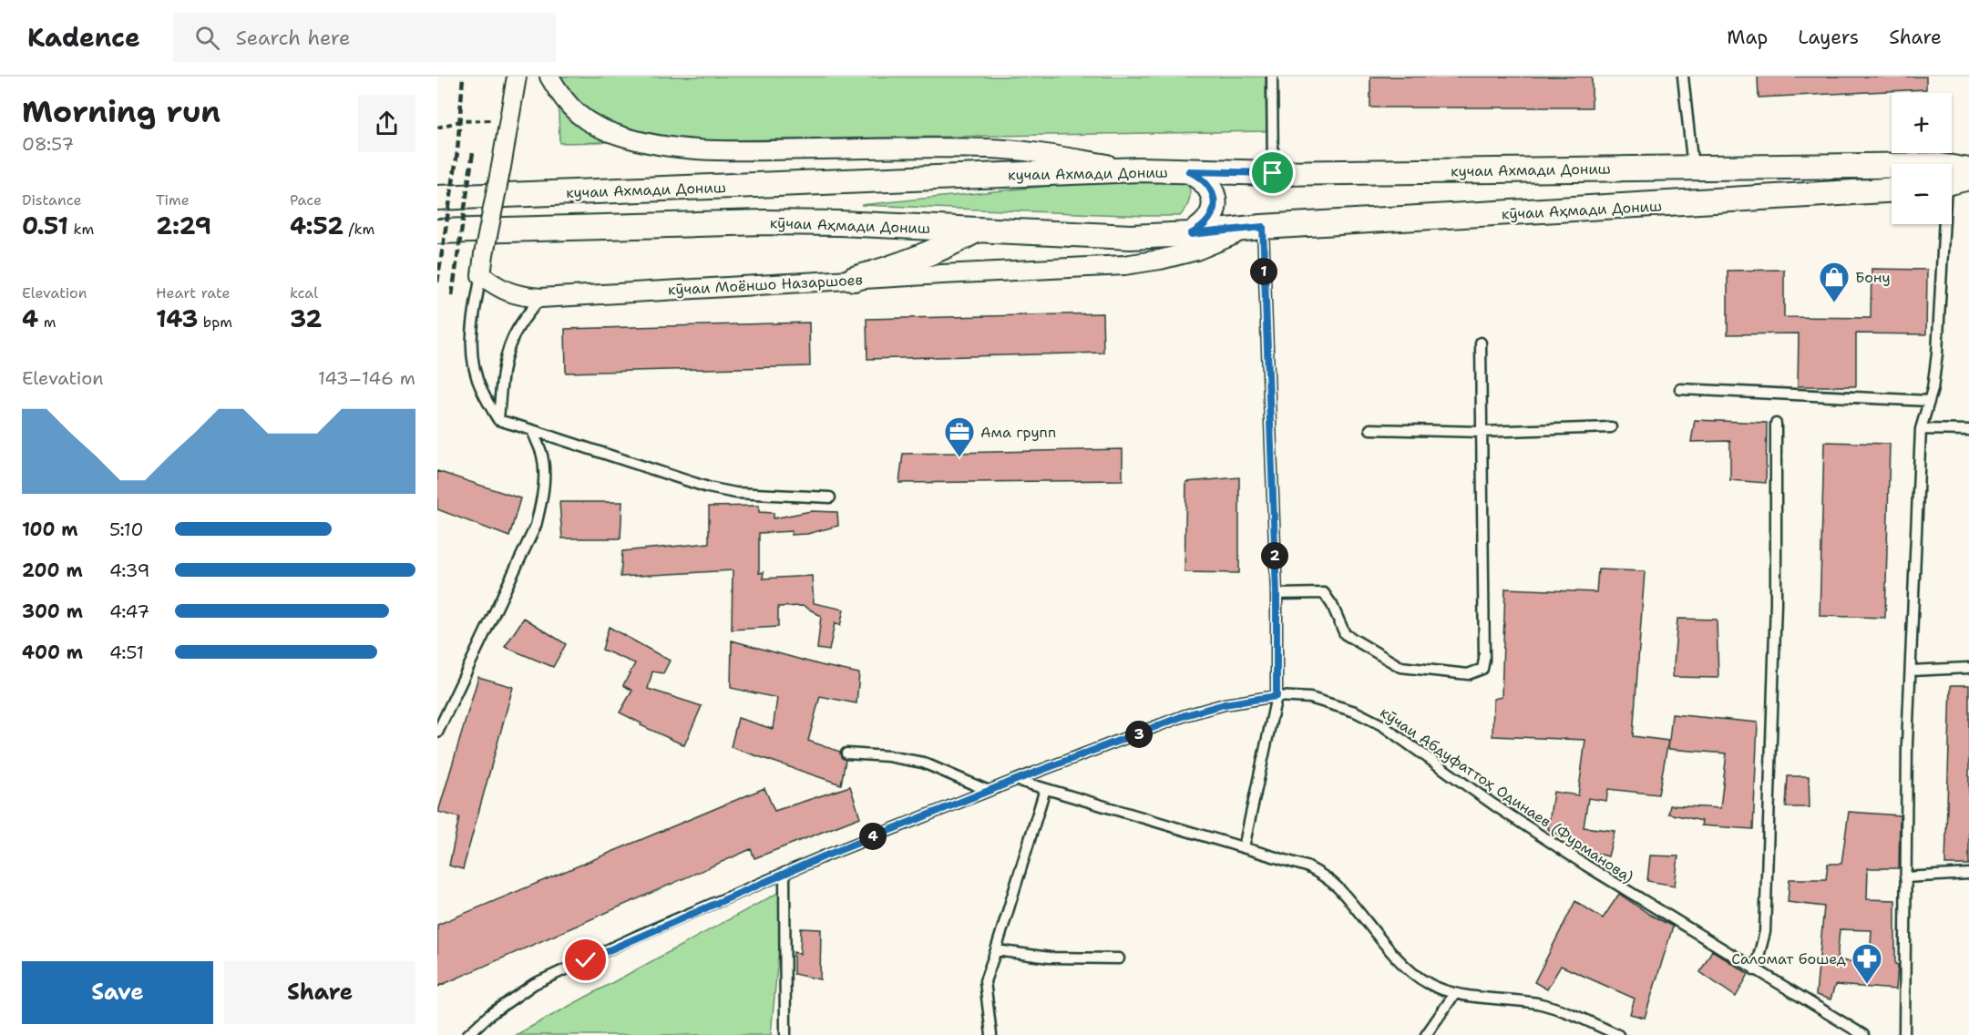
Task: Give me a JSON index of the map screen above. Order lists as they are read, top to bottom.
{
  "streets": {
    "street": ["кучаи Ахмади Дониш", "кӯчаи Аҳмади Дониш", "кӯчаи Моёншо Назаршоев"],
    "lane": ["кӯчаи Абдуфаттоҳ Одинаев (Фурманова)"]
  },
  "crossings": [
    ["кӯчаи Аҳмади Дониш", "кӯчаи Моёншо Назаршоев"]
  ],
  "places": {
    "shop": ["Бону"],
    "office": ["Ама групп"],
    "pharmacy": ["Саломат бошед"]
  },
  "page": {
    "header": "Kadence",
    "search": "Search here",
    "nav": ["Map", "Layers", "Share"],
    "heading": ["Morning run", "08:57"],
    "map_buttons": ["+", "−"],
    "stats": [
      ["Distance", "0.51 km"],
      ["Time", "2:29"],
      ["Pace", "4:52 /km"],
      ["Elevation", "4 m"],
      ["Heart rate", "143 bpm"],
      ["kcal", "32"]
    ],
    "pins": [
      "1",
      "2",
      "3",
      "4"
    ],
    "chart": ["Elevation", "143–146 m"],
    "list": [
      {
        "name": "100 m",
        "note": "5:10"
      },
      {
        "name": "200 m",
        "note": "4:39"
      },
      {
        "name": "300 m",
        "note": "4:47"
      },
      {
        "name": "400 m",
        "note": "4:51"
      }
    ],
    "buttons": ["Save", "Share"]
  }
}
